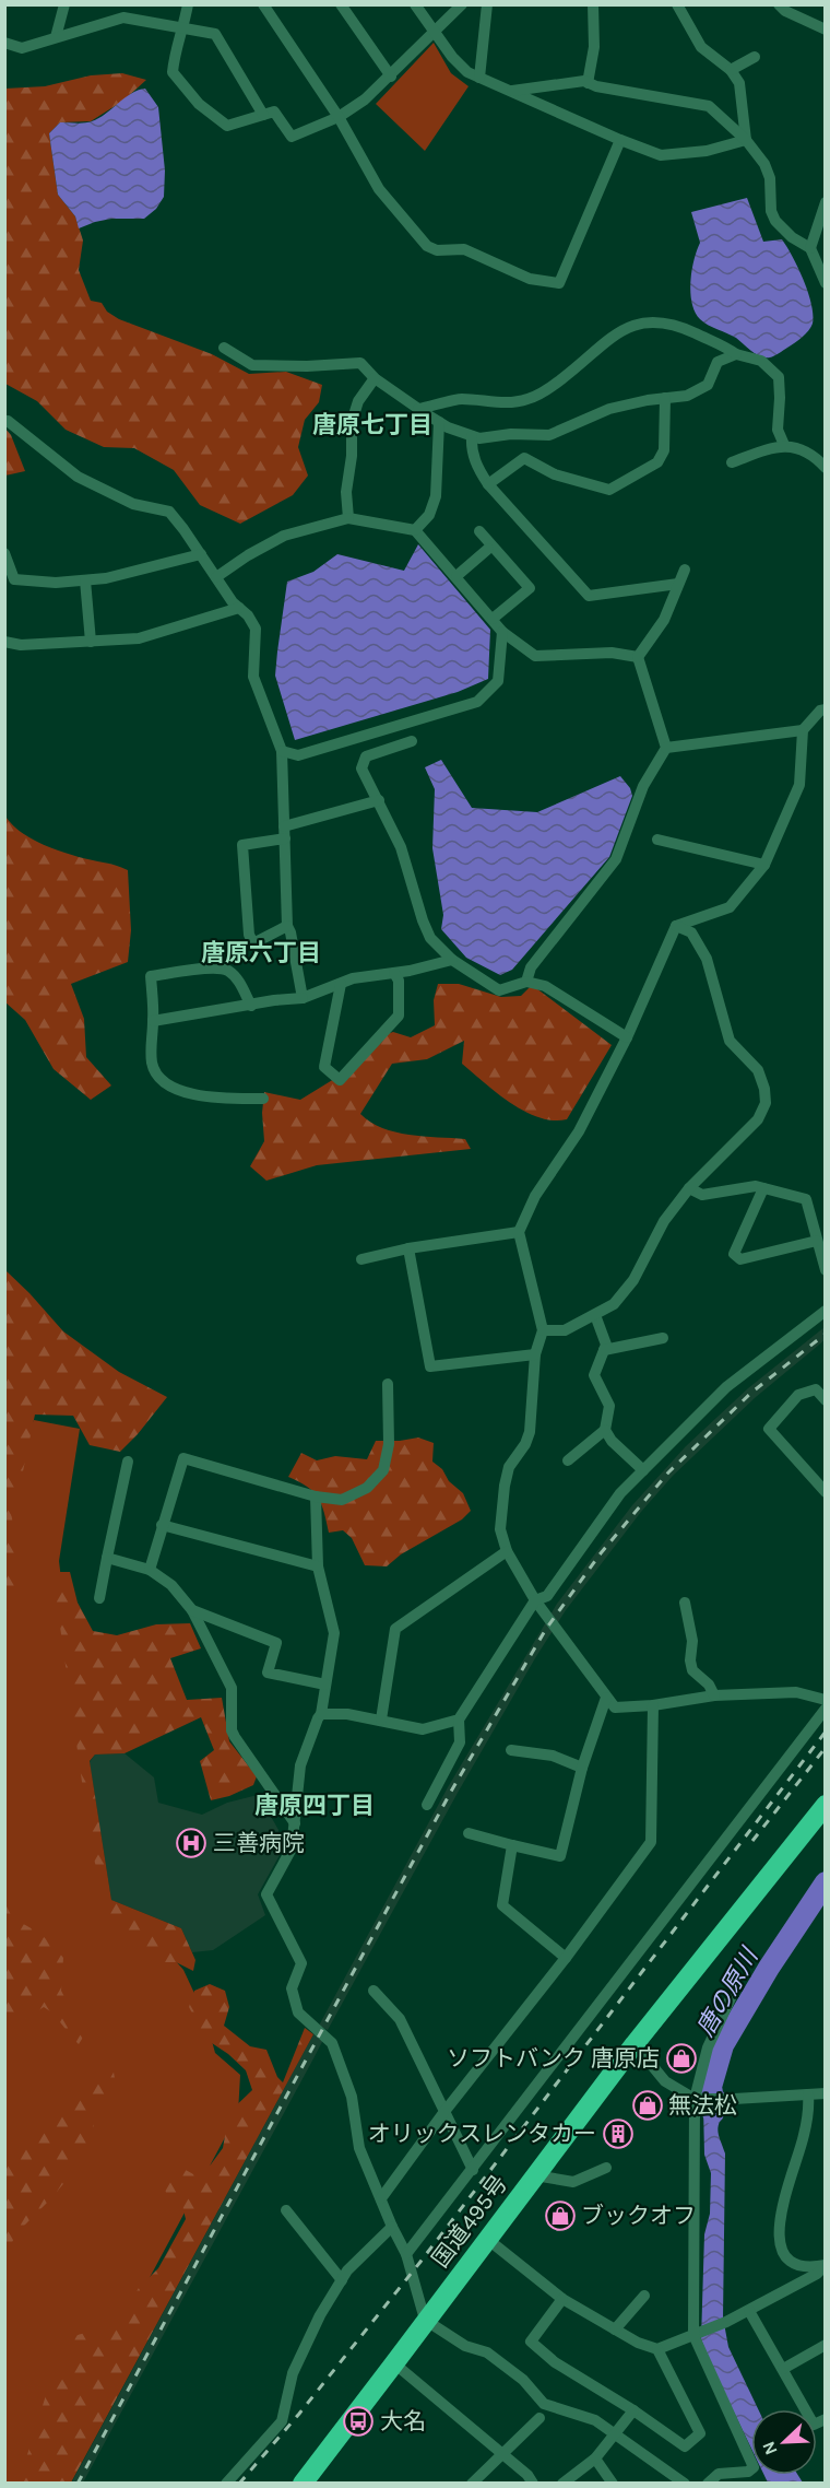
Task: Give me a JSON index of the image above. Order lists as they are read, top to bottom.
{
  "streets": {
    "highway": ["国道495号"]
  },
  "districts": ["唐原七丁目", "唐原六丁目", "唐原四丁目"],
  "water": ["唐の原川"],
  "places": {
    "hospital": ["三善病院"],
    "shop": ["ソフトバンク 唐原店", "無法松", "ブックオフ"],
    "building": ["オリックスレンタカー"],
    "bus stop": ["大名"]
  },
  "north": "bottom left"
}
